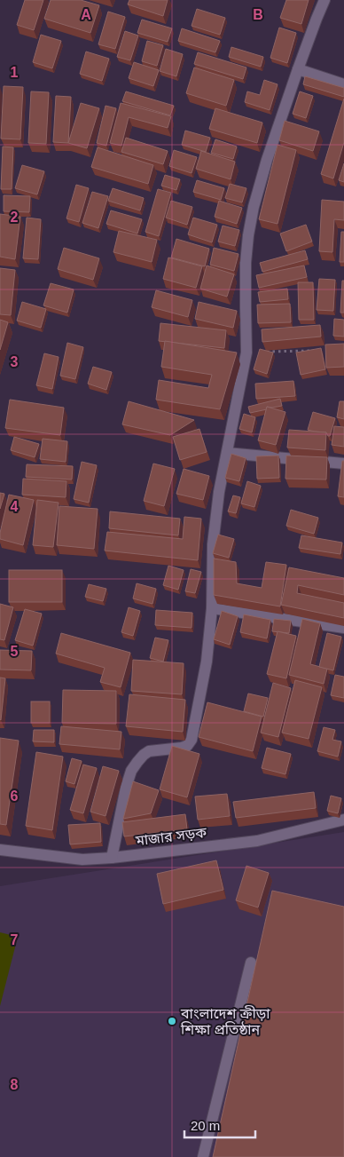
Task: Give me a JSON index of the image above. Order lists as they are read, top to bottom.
{
  "streets": {
    "street": ["মাজার সড়ক"]
  },
  "places": ["বাংলাদেশ ক্রীড়া শিক্ষা প্রতিষ্ঠান"],
  "scale_bar": "20 m",
  "grid": {
    "columns": ["A", "B"],
    "rows": [
      "1",
      "2",
      "3",
      "4",
      "5",
      "6",
      "7",
      "8"
    ]
  }
}
